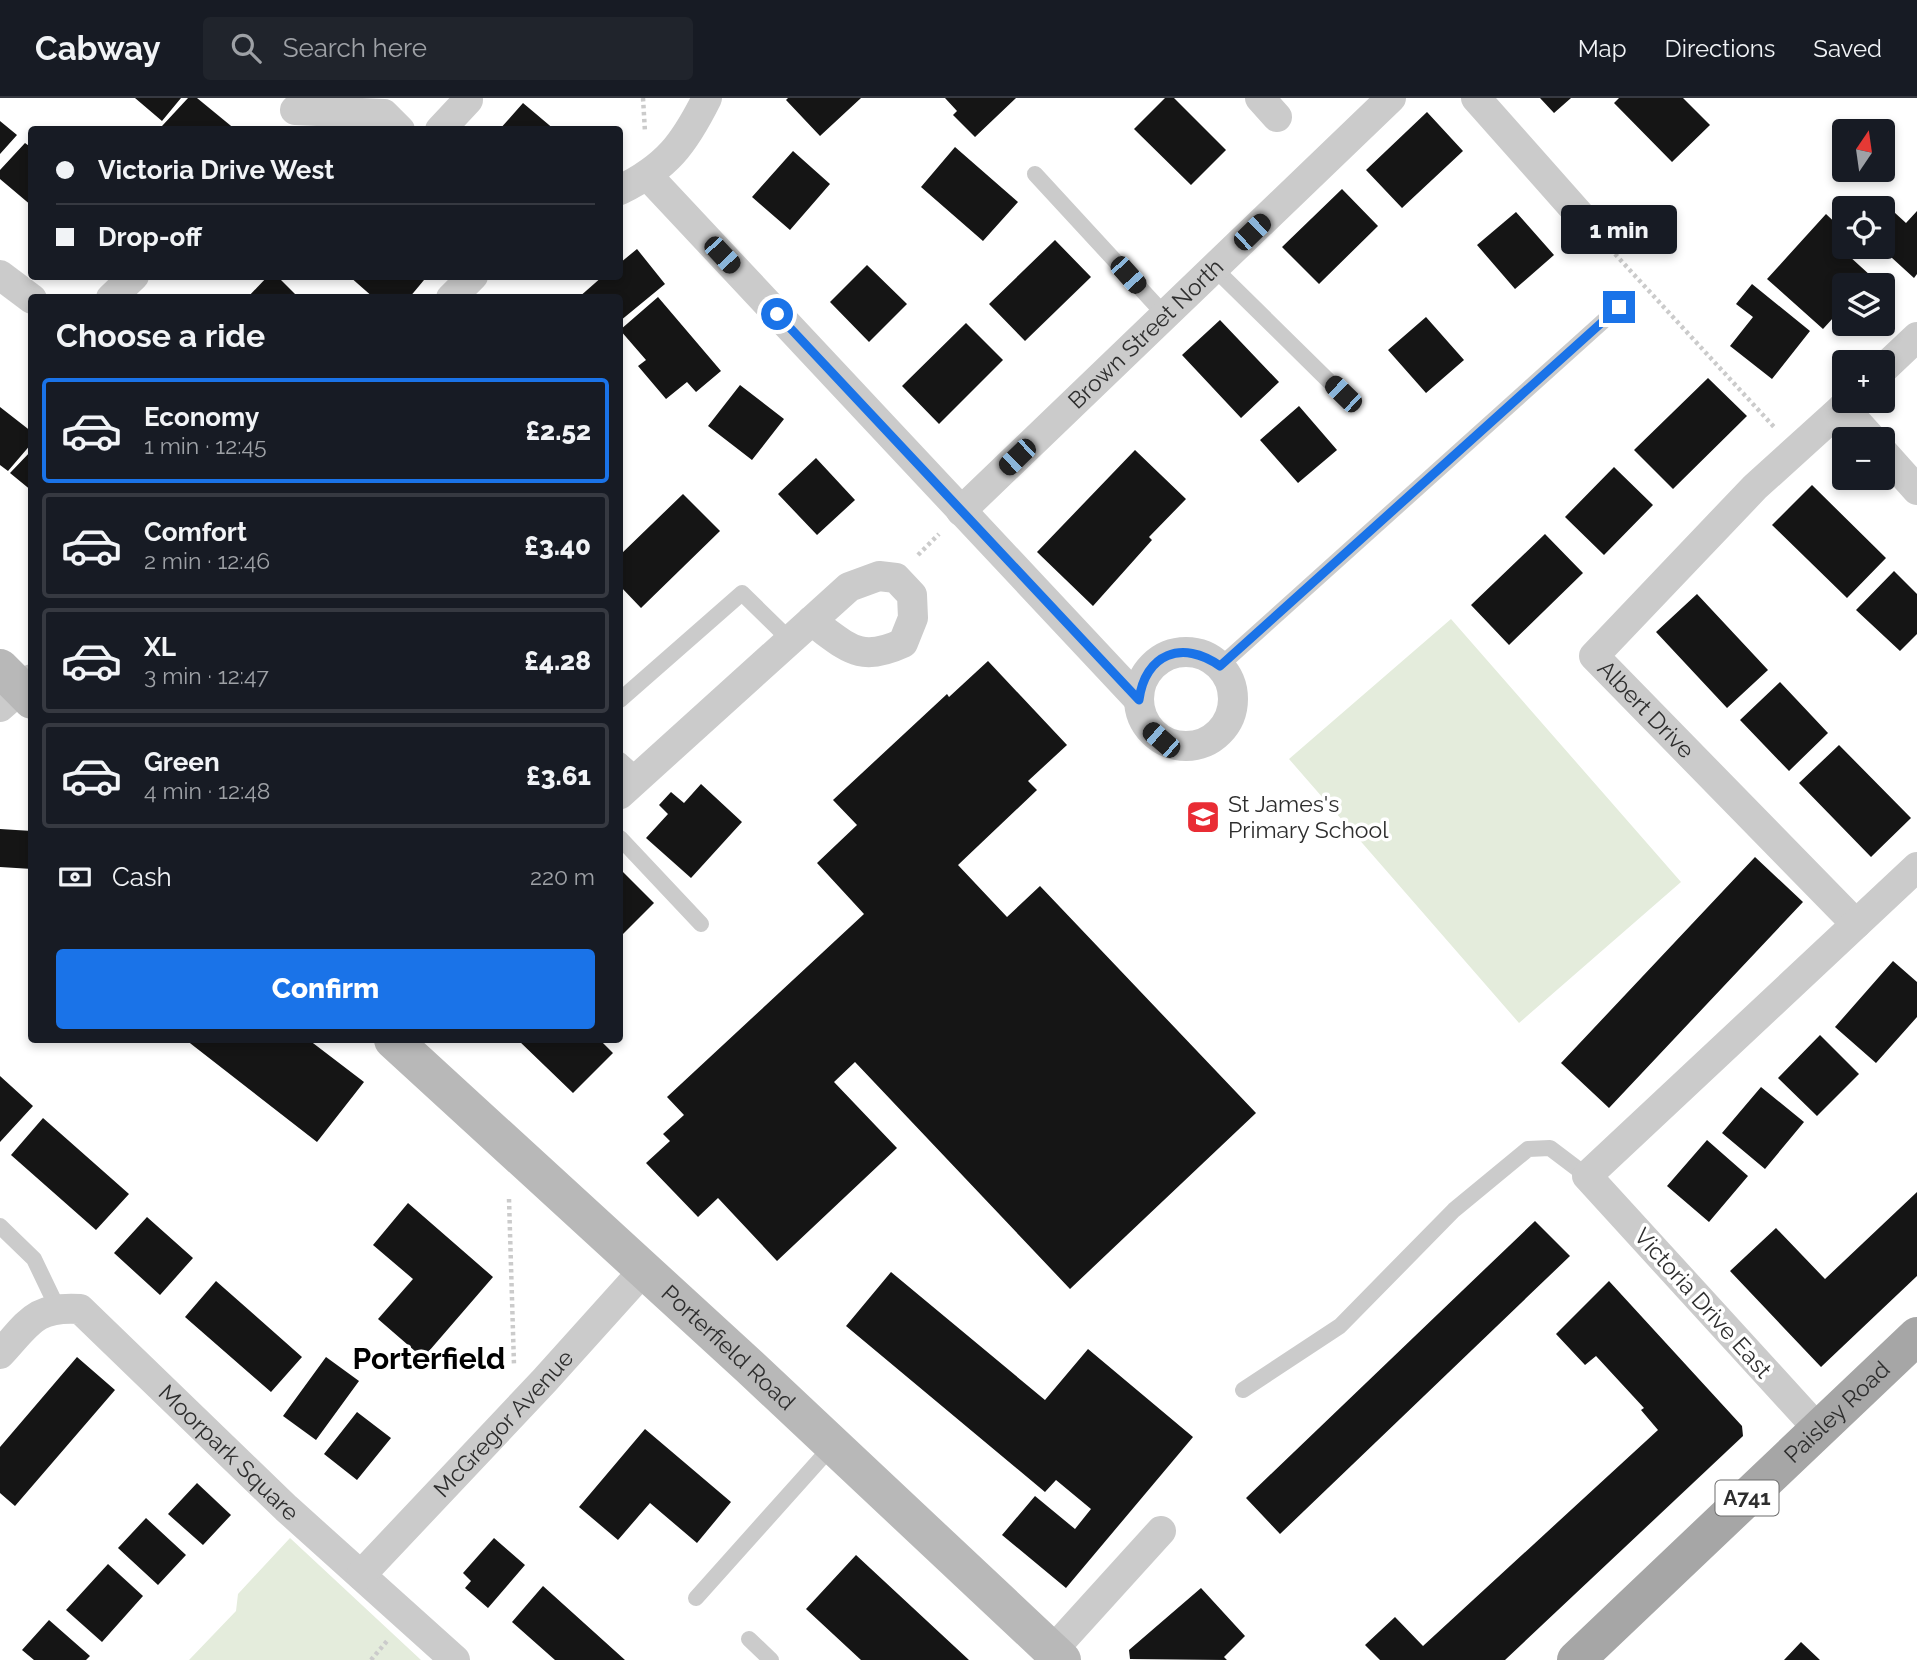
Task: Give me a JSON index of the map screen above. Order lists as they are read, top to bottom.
{
  "streets": {
    "main road": ["Paisley Road", "A741"],
    "street": [
      "Brown Street North",
      "Albert Drive",
      "Victoria Drive East",
      "Porterfield Road",
      "McGregor Avenue",
      "Moorpark Square"
    ]
  },
  "crossings": [
    ["Victoria Drive East", "Paisley Road"],
    ["Porterfield Road", "McGregor Avenue"],
    ["McGregor Avenue", "Moorpark Square"]
  ],
  "districts": ["Porterfield"],
  "places": {
    "school or university": ["St James's Primary School"]
  },
  "north": "top",
  "page": {
    "header": "Cabway",
    "search": "Search here",
    "nav": ["Map", "Directions", "Saved"],
    "map_buttons": ["+", "−"],
    "banner": ["Victoria Drive West", "Drop-off"],
    "bubble": "1 min",
    "heading": "Choose a ride",
    "list": [
      {
        "name": "Economy",
        "note": "1 min · 12:45",
        "value": "£2.52"
      },
      {
        "name": "Comfort",
        "note": "2 min · 12:46",
        "value": "£3.40"
      },
      {
        "name": "XL",
        "note": "3 min · 12:47",
        "value": "£4.28"
      },
      {
        "name": "Green",
        "note": "4 min · 12:48",
        "value": "£3.61"
      }
    ],
    "pay": ["Cash", "220 m"],
    "buttons": "Confirm"
  }
}
